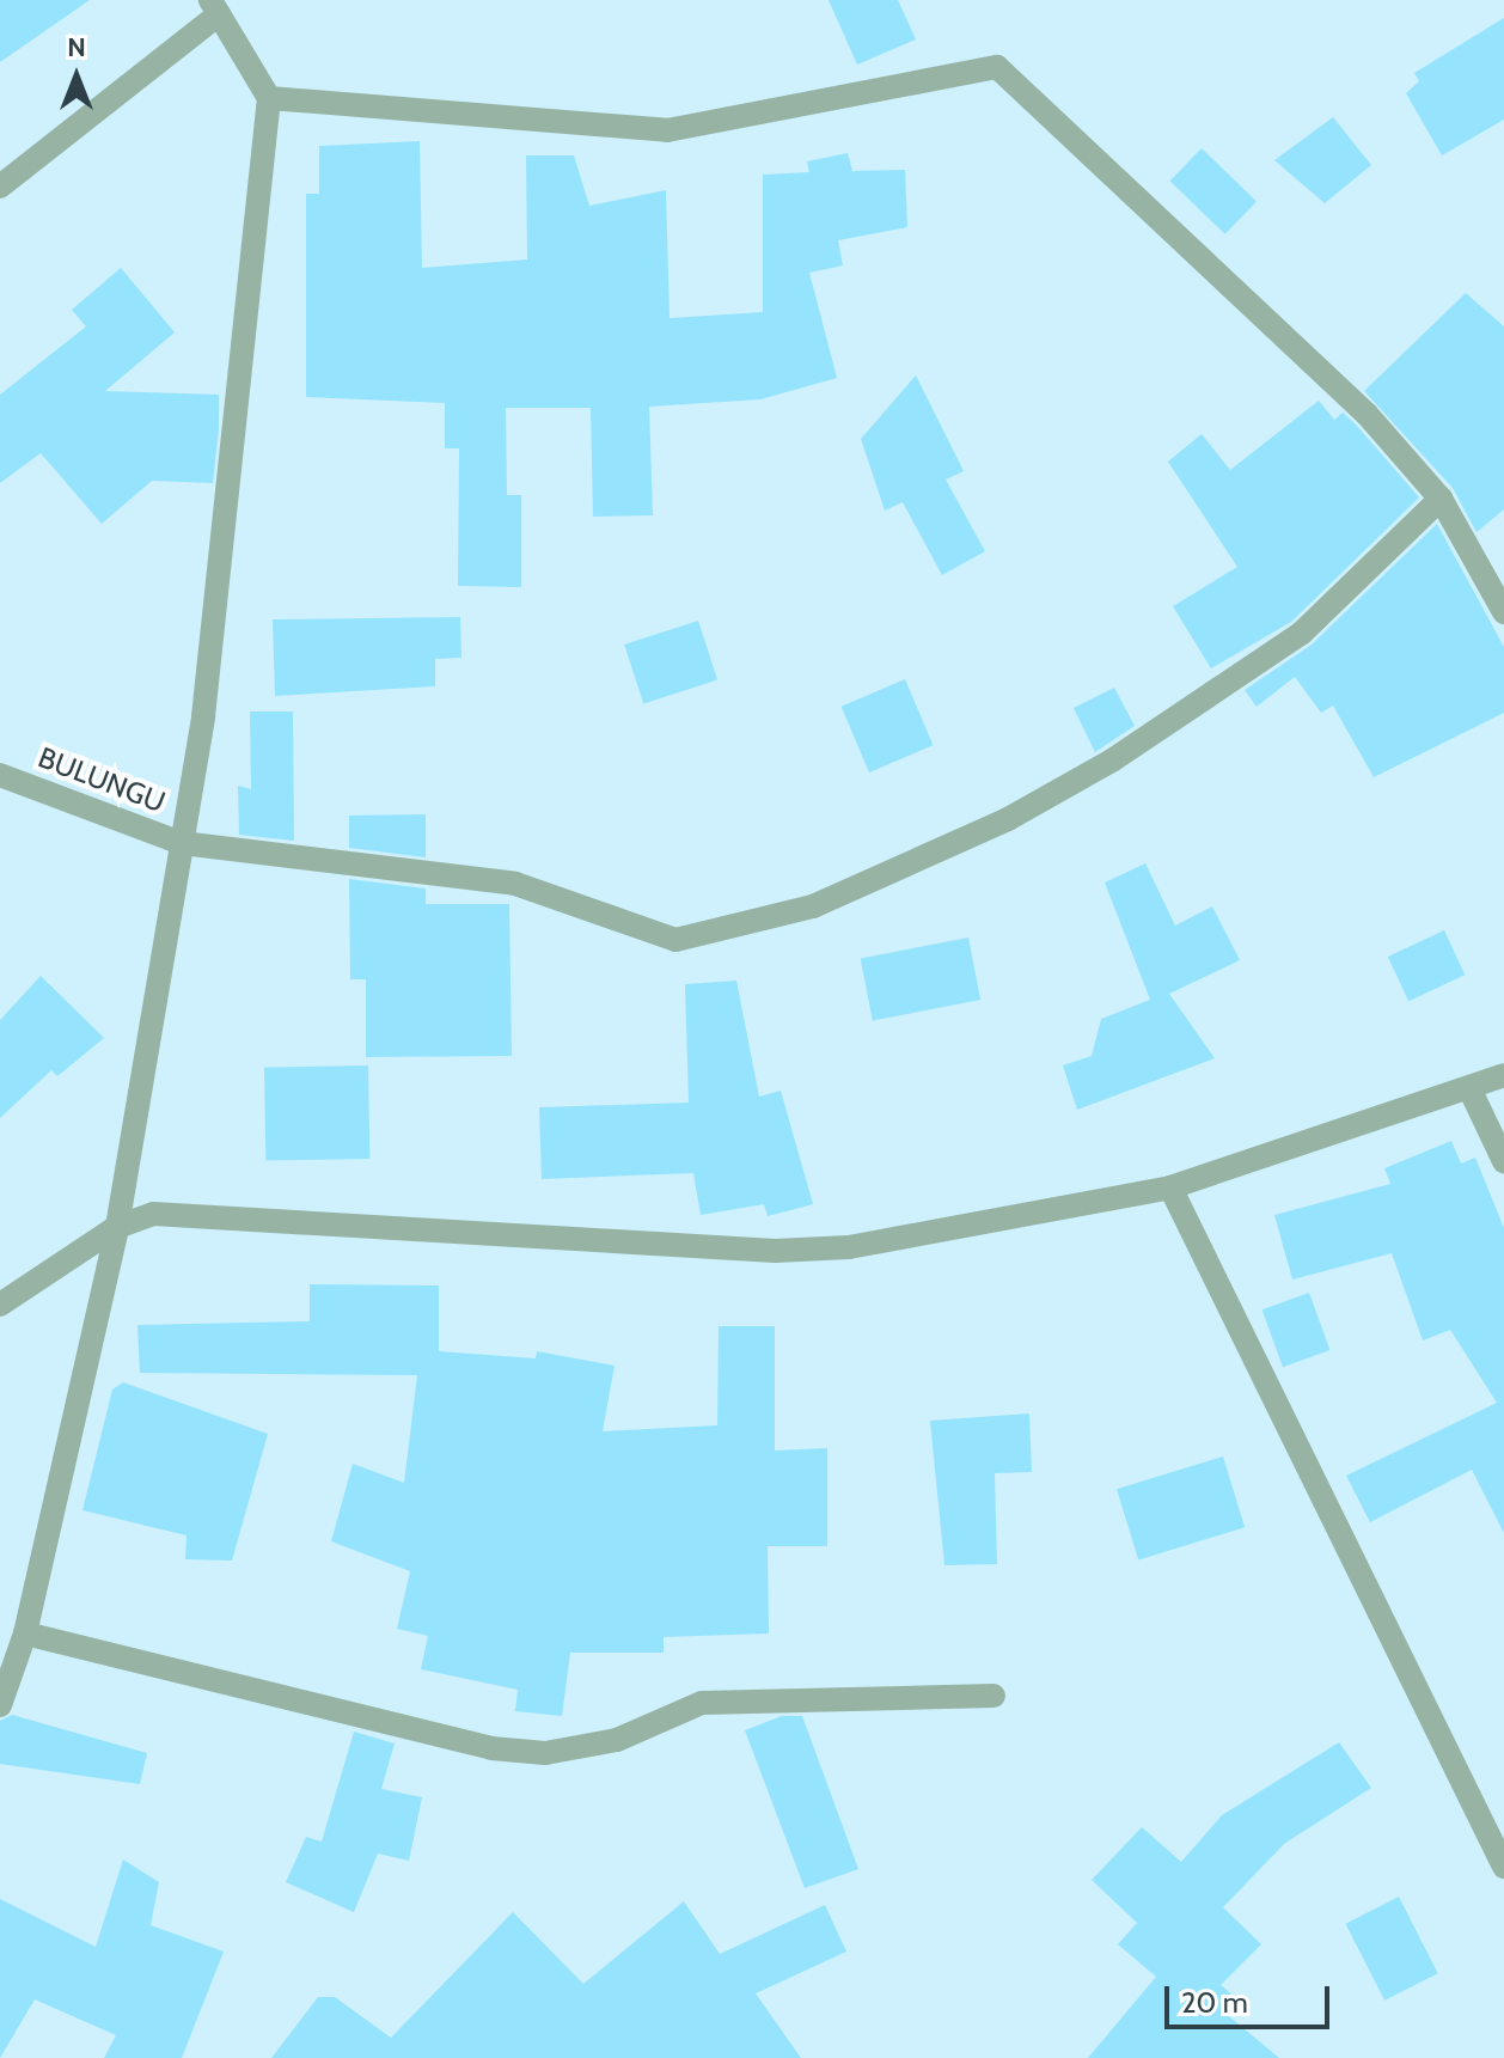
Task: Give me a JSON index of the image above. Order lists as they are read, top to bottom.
{
  "streets": {
    "street": ["BULUNGU"]
  },
  "scale_bar": "20 m",
  "north": "top"
}
